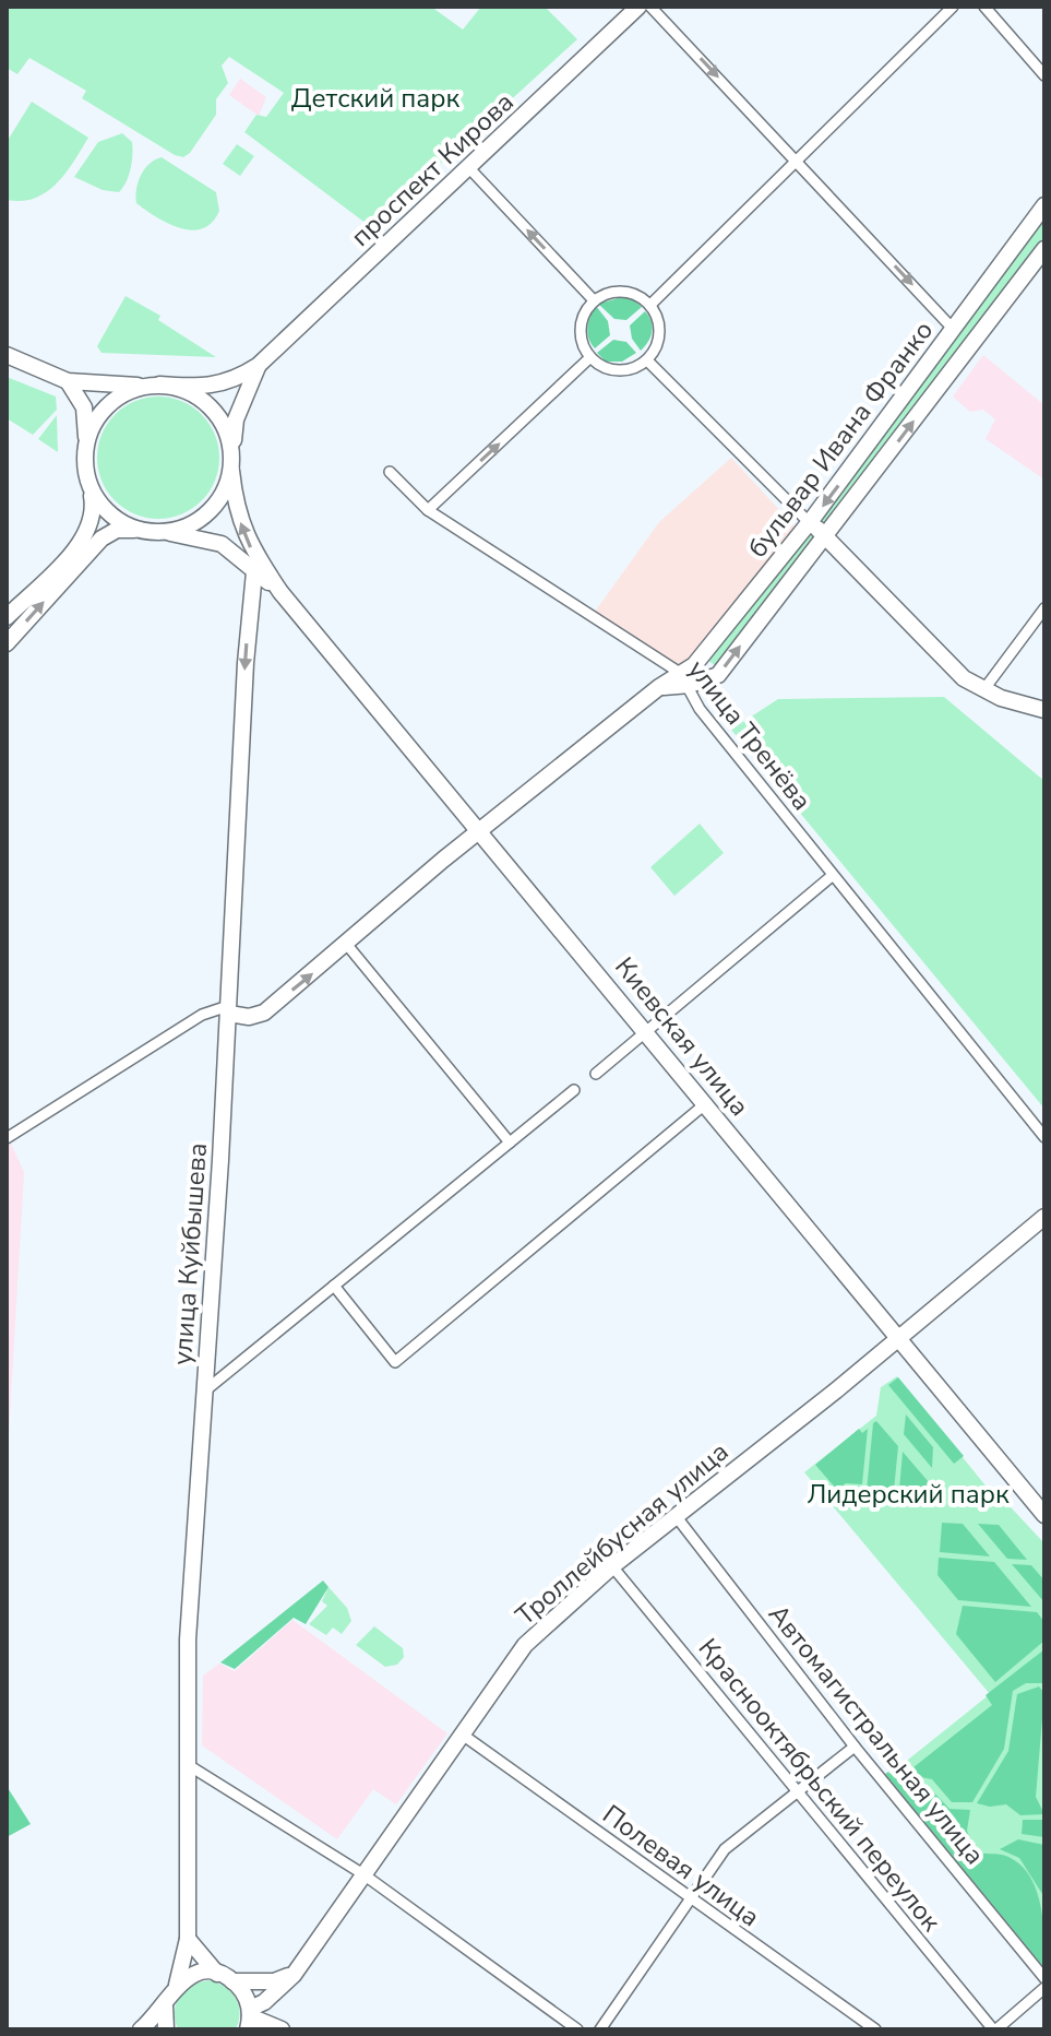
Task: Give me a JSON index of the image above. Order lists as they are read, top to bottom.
{
  "streets": {
    "main road": [
      "проспект Кирова",
      "бульвар Ивана Франко",
      "Киевская улица",
      "улица Куйбышева",
      "Троллейбусная улица"
    ],
    "street": [
      "улица Тренёва",
      "Автомагистральная улица",
      "Краснооктябрьский переулок",
      "Полевая улица"
    ]
  },
  "crossings": [
    ["бульвар Ивана Франко", "улица Тренёва"],
    ["бульвар Ивана Франко", "Киевская улица"],
    ["бульвар Ивана Франко", "улица Куйбышева"],
    ["Киевская улица", "улица Куйбышева"],
    ["Киевская улица", "Троллейбусная улица"],
    ["Троллейбусная улица", "Автомагистральная улица"],
    ["Троллейбусная улица", "Краснооктябрьский переулок"],
    ["Троллейбусная улица", "Полевая улица"]
  ],
  "parks": ["Детский парк", "Лидерский парк"]
}
